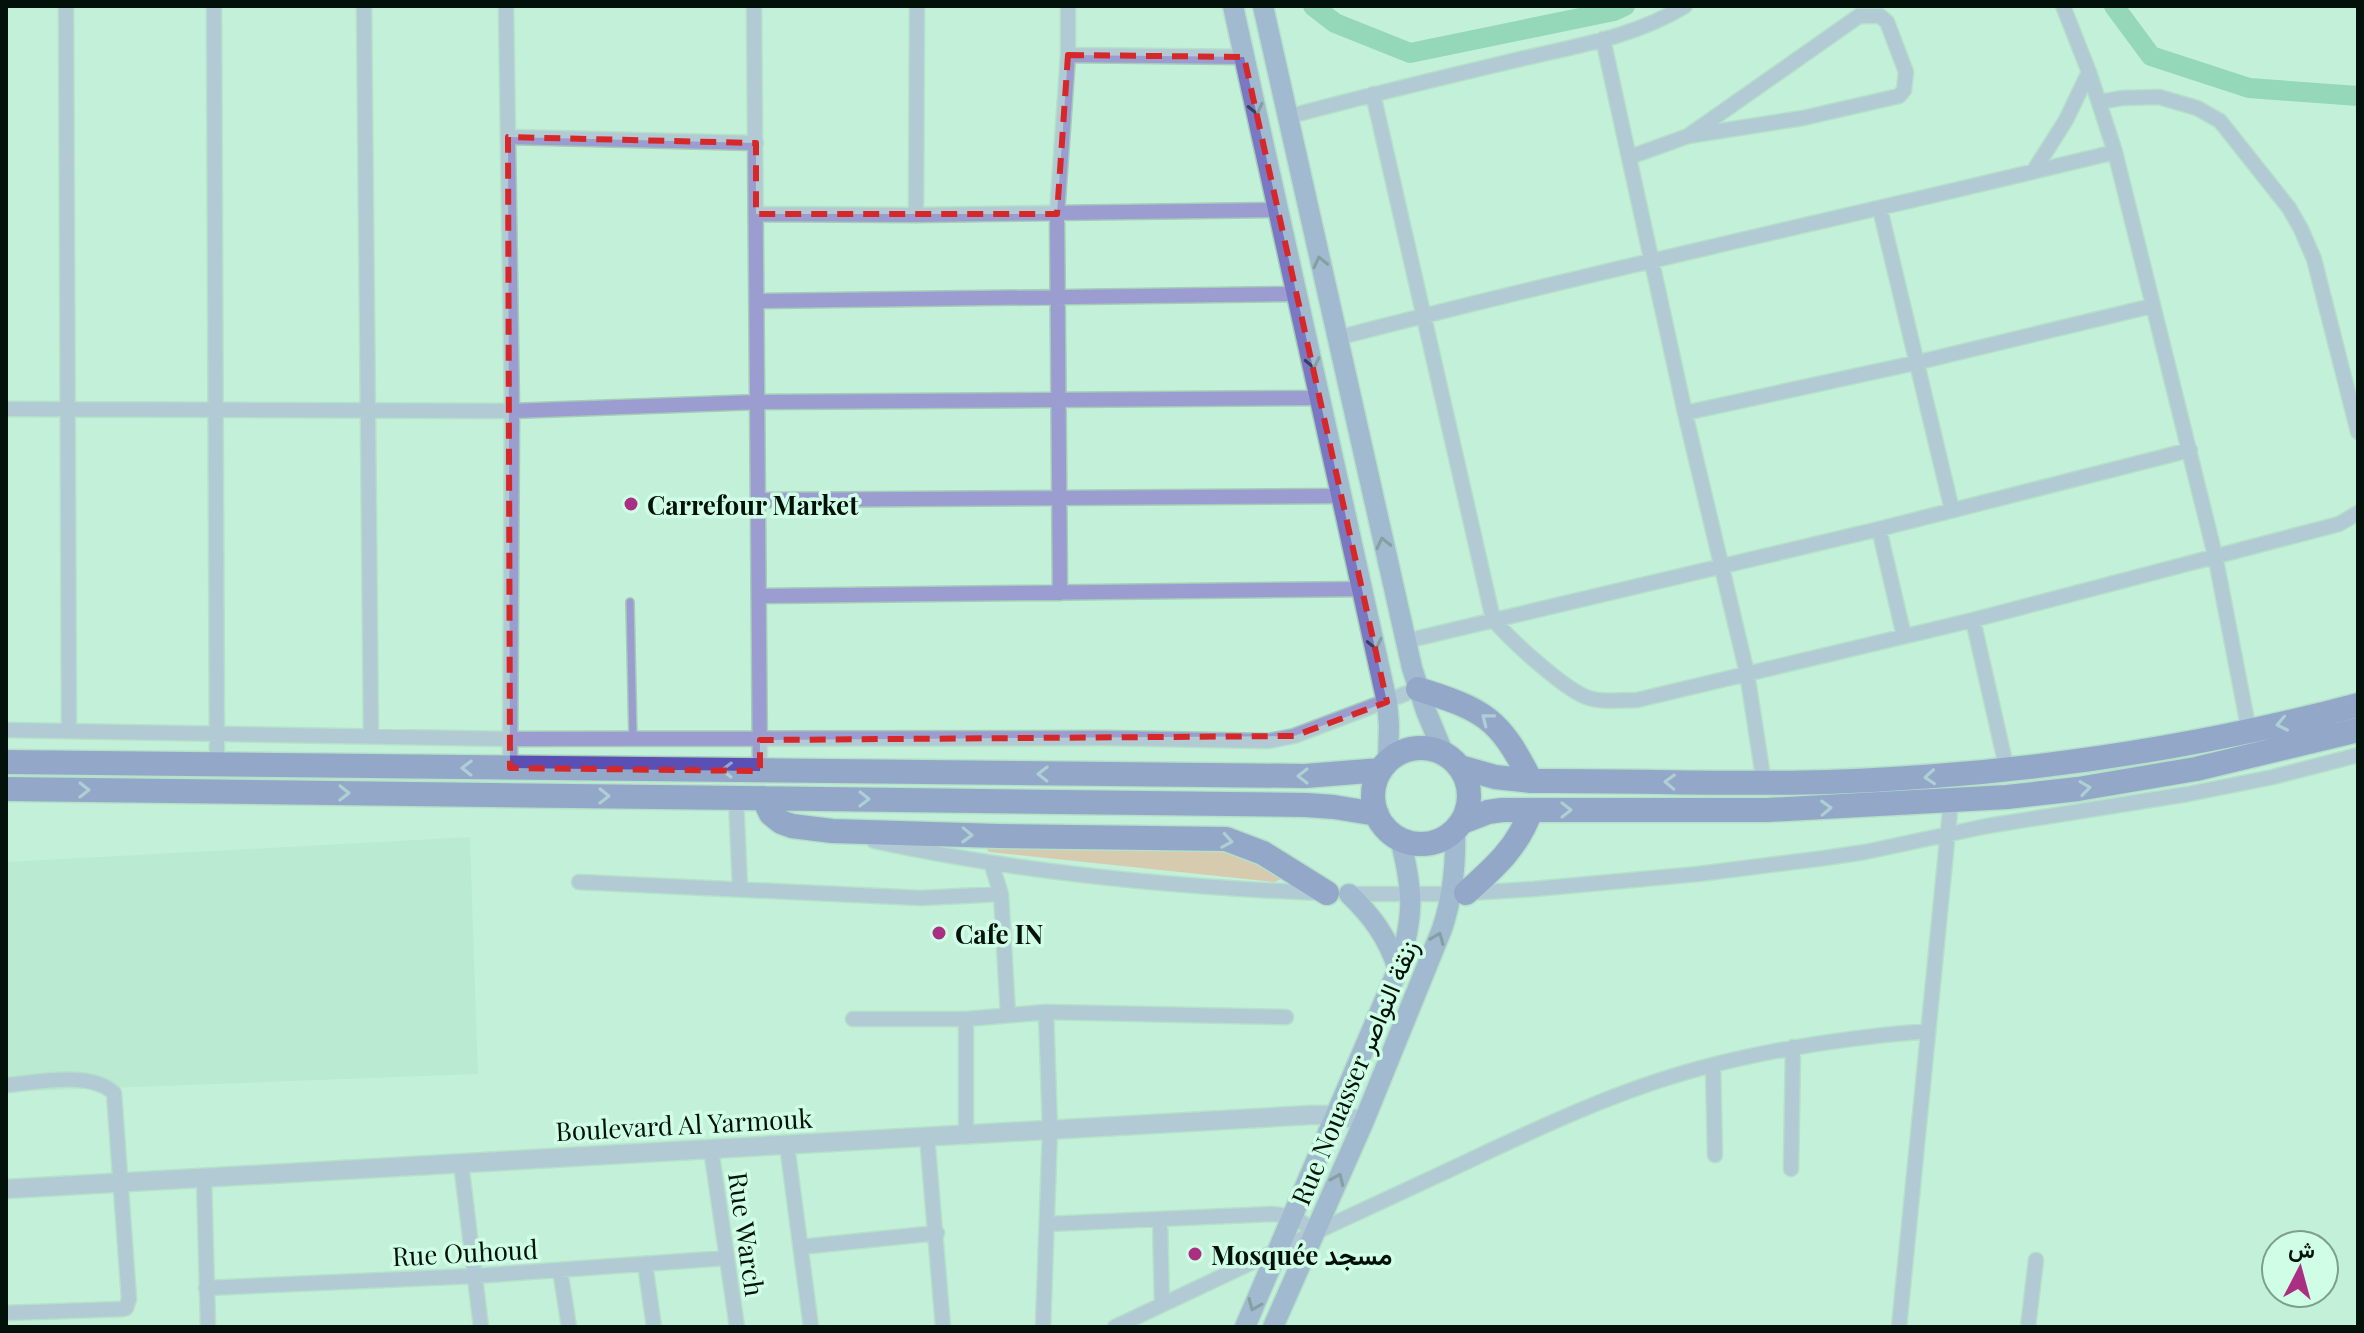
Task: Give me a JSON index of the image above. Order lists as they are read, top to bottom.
{
  "streets": {
    "main road": ["Rue Nouasser زنقة النواصر"],
    "street": ["Boulevard Al Yarmouk", "Rue Warch", "Rue Ouhoud"]
  },
  "crossings": [
    ["Rue Nouasser زنقة النواصر", "Boulevard Al Yarmouk"],
    ["Boulevard Al Yarmouk", "Rue Warch"],
    ["Rue Warch", "Rue Ouhoud"]
  ],
  "places": ["Carrefour Market", "Cafe IN", "Mosquée مسجد"],
  "north": "top"
}
